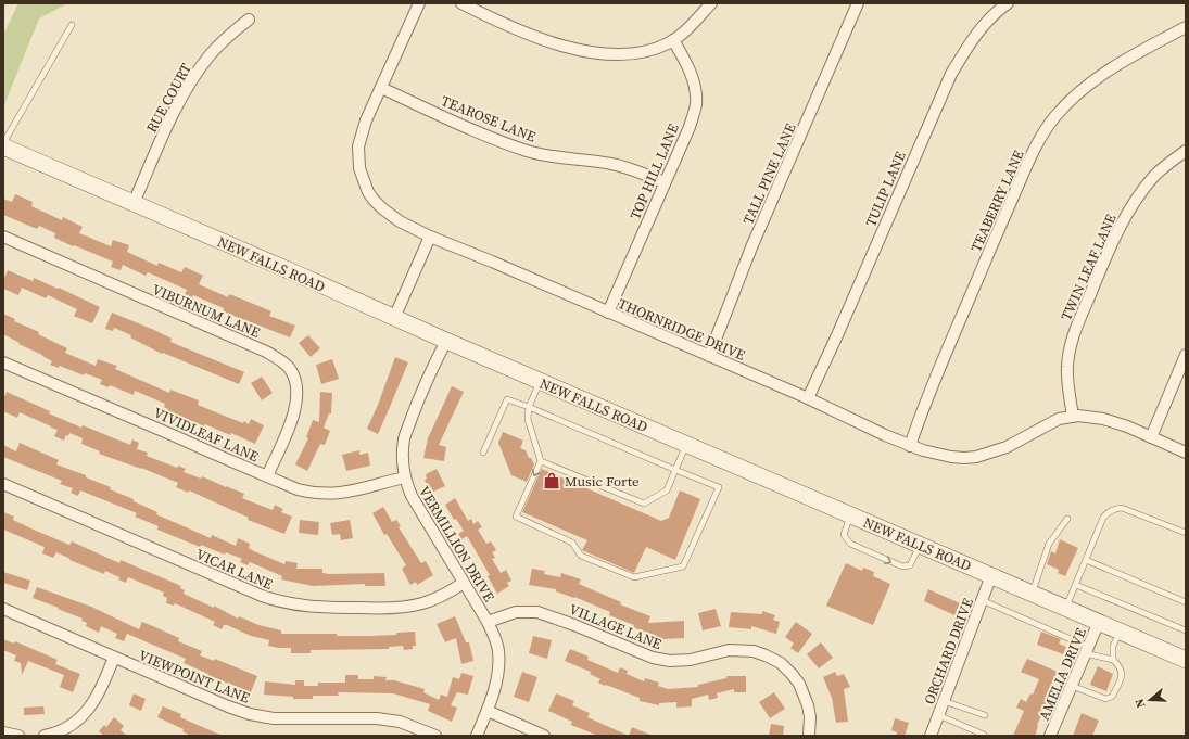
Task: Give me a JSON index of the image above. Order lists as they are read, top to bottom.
{
  "streets": {
    "main road": ["NEW FALLS ROAD"],
    "street": [
      "RUE COURT",
      "TEAROSE LANE",
      "TOP HILL LANE",
      "TALL PINE LANE",
      "TULIP LANE",
      "TEABERRY LANE",
      "TWIN LEAF LANE",
      "VIBURNUM LANE",
      "THORNRIDGE DRIVE",
      "VIVIDLEAF LANE",
      "VERMILLION DRIVE",
      "VICAR LANE",
      "VILLAGE LANE",
      "ORCHARD DRIVE",
      "AMELIA DRIVE",
      "VIEWPOINT LANE"
    ]
  },
  "crossings": [
    ["RUE COURT", "NEW FALLS ROAD"],
    ["TEAROSE LANE", "TOP HILL LANE"],
    ["TEAROSE LANE", "THORNRIDGE DRIVE"],
    ["TOP HILL LANE", "THORNRIDGE DRIVE"],
    ["TALL PINE LANE", "THORNRIDGE DRIVE"],
    ["TULIP LANE", "THORNRIDGE DRIVE"],
    ["TEABERRY LANE", "THORNRIDGE DRIVE"],
    ["NEW FALLS ROAD", "VERMILLION DRIVE"],
    ["NEW FALLS ROAD", "ORCHARD DRIVE"],
    ["NEW FALLS ROAD", "AMELIA DRIVE"],
    ["TWIN LEAF LANE", "THORNRIDGE DRIVE"],
    ["VIBURNUM LANE", "VIVIDLEAF LANE"],
    ["VIVIDLEAF LANE", "VERMILLION DRIVE"],
    ["VERMILLION DRIVE", "VICAR LANE"],
    ["VERMILLION DRIVE", "VILLAGE LANE"]
  ],
  "places": {
    "shop": ["Music Forte"]
  },
  "north": "left"
}
